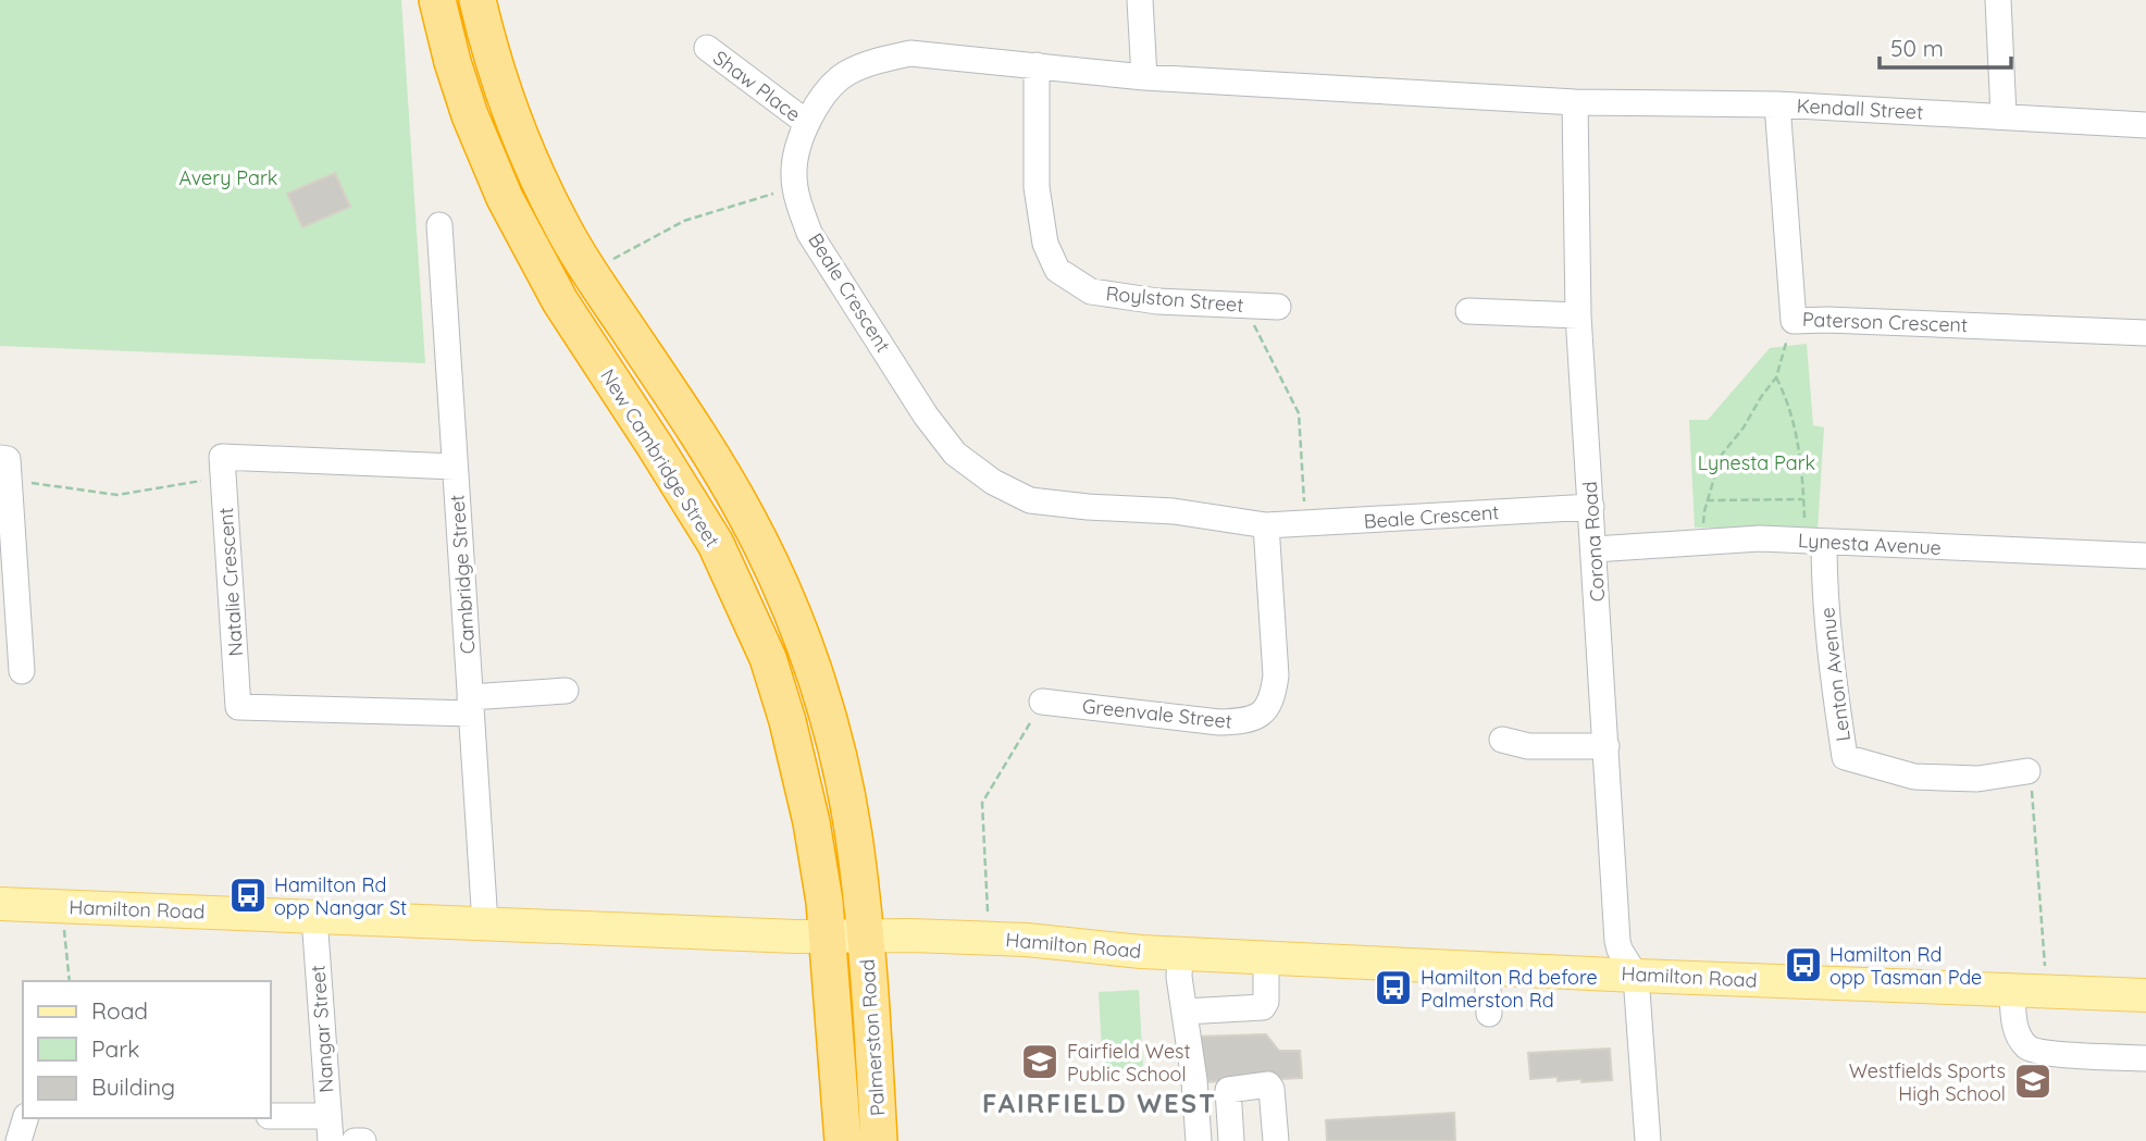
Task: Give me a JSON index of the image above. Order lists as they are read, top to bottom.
{
  "streets": {
    "highway": ["New Cambridge Street", "Palmerston Road"],
    "main road": ["Hamilton Road"],
    "street": [
      "Shaw Place",
      "Kendall Street",
      "Beale Crescent",
      "Roylston Street",
      "Paterson Crescent",
      "Corona Road",
      "Lynesta Avenue",
      "Cambridge Street",
      "Natalie Crescent",
      "Lenton Avenue",
      "Greenvale Street",
      "Nangar Street"
    ]
  },
  "crossings": [
    ["Shaw Place", "Beale Crescent"],
    ["Kendall Street", "Beale Crescent"],
    ["Kendall Street", "Paterson Crescent"],
    ["Kendall Street", "Corona Road"],
    ["Beale Crescent", "Roylston Street"],
    ["Beale Crescent", "Corona Road"],
    ["Beale Crescent", "Greenvale Street"],
    ["New Cambridge Street", "Hamilton Road"],
    ["New Cambridge Street", "Palmerston Road"],
    ["Corona Road", "Lynesta Avenue"],
    ["Corona Road", "Hamilton Road"],
    ["Lynesta Avenue", "Lenton Avenue"],
    ["Cambridge Street", "Natalie Crescent"],
    ["Cambridge Street", "Hamilton Road"],
    ["Hamilton Road", "Nangar Street"],
    ["Hamilton Road", "Palmerston Road"]
  ],
  "districts": ["FAIRFIELD WEST"],
  "parks": ["Avery Park", "Lynesta Park"],
  "places": {
    "bus stop": ["Hamilton Rd opp Nangar St", "Hamilton Rd opp Tasman Pde", "Hamilton Rd before Palmerston Rd"],
    "school or university": ["Fairfield West Public School", "Westfields Sports High School"]
  },
  "legend": ["Road", "Park", "Building"],
  "scale_bar": "50 m"
}
